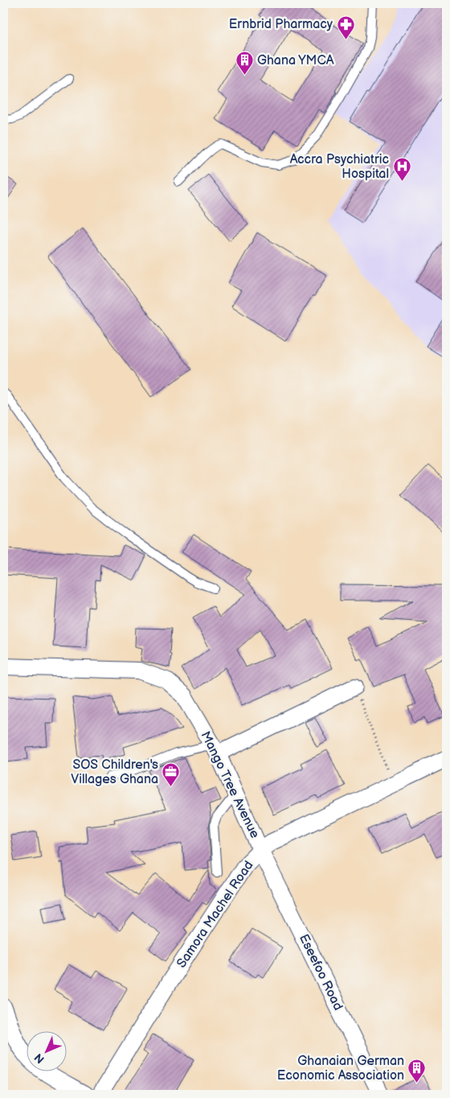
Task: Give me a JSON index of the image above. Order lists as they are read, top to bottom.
{
  "streets": {
    "street": ["Mango Tree Avenue", "Samora Machel Road", "Eseefoo Road"]
  },
  "crossings": [
    ["Mango Tree Avenue", "Samora Machel Road"],
    ["Mango Tree Avenue", "Eseefoo Road"],
    ["Samora Machel Road", "Eseefoo Road"]
  ],
  "places": {
    "pharmacy": ["Ernbrid Pharmacy"],
    "building": ["Ghana YMCA", "Ghanaian German Economic Association"],
    "hospital": ["Accra Psychiatric Hospital"],
    "office": ["SOS Children's Villages Ghana"]
  },
  "north": "bottom left"
}
